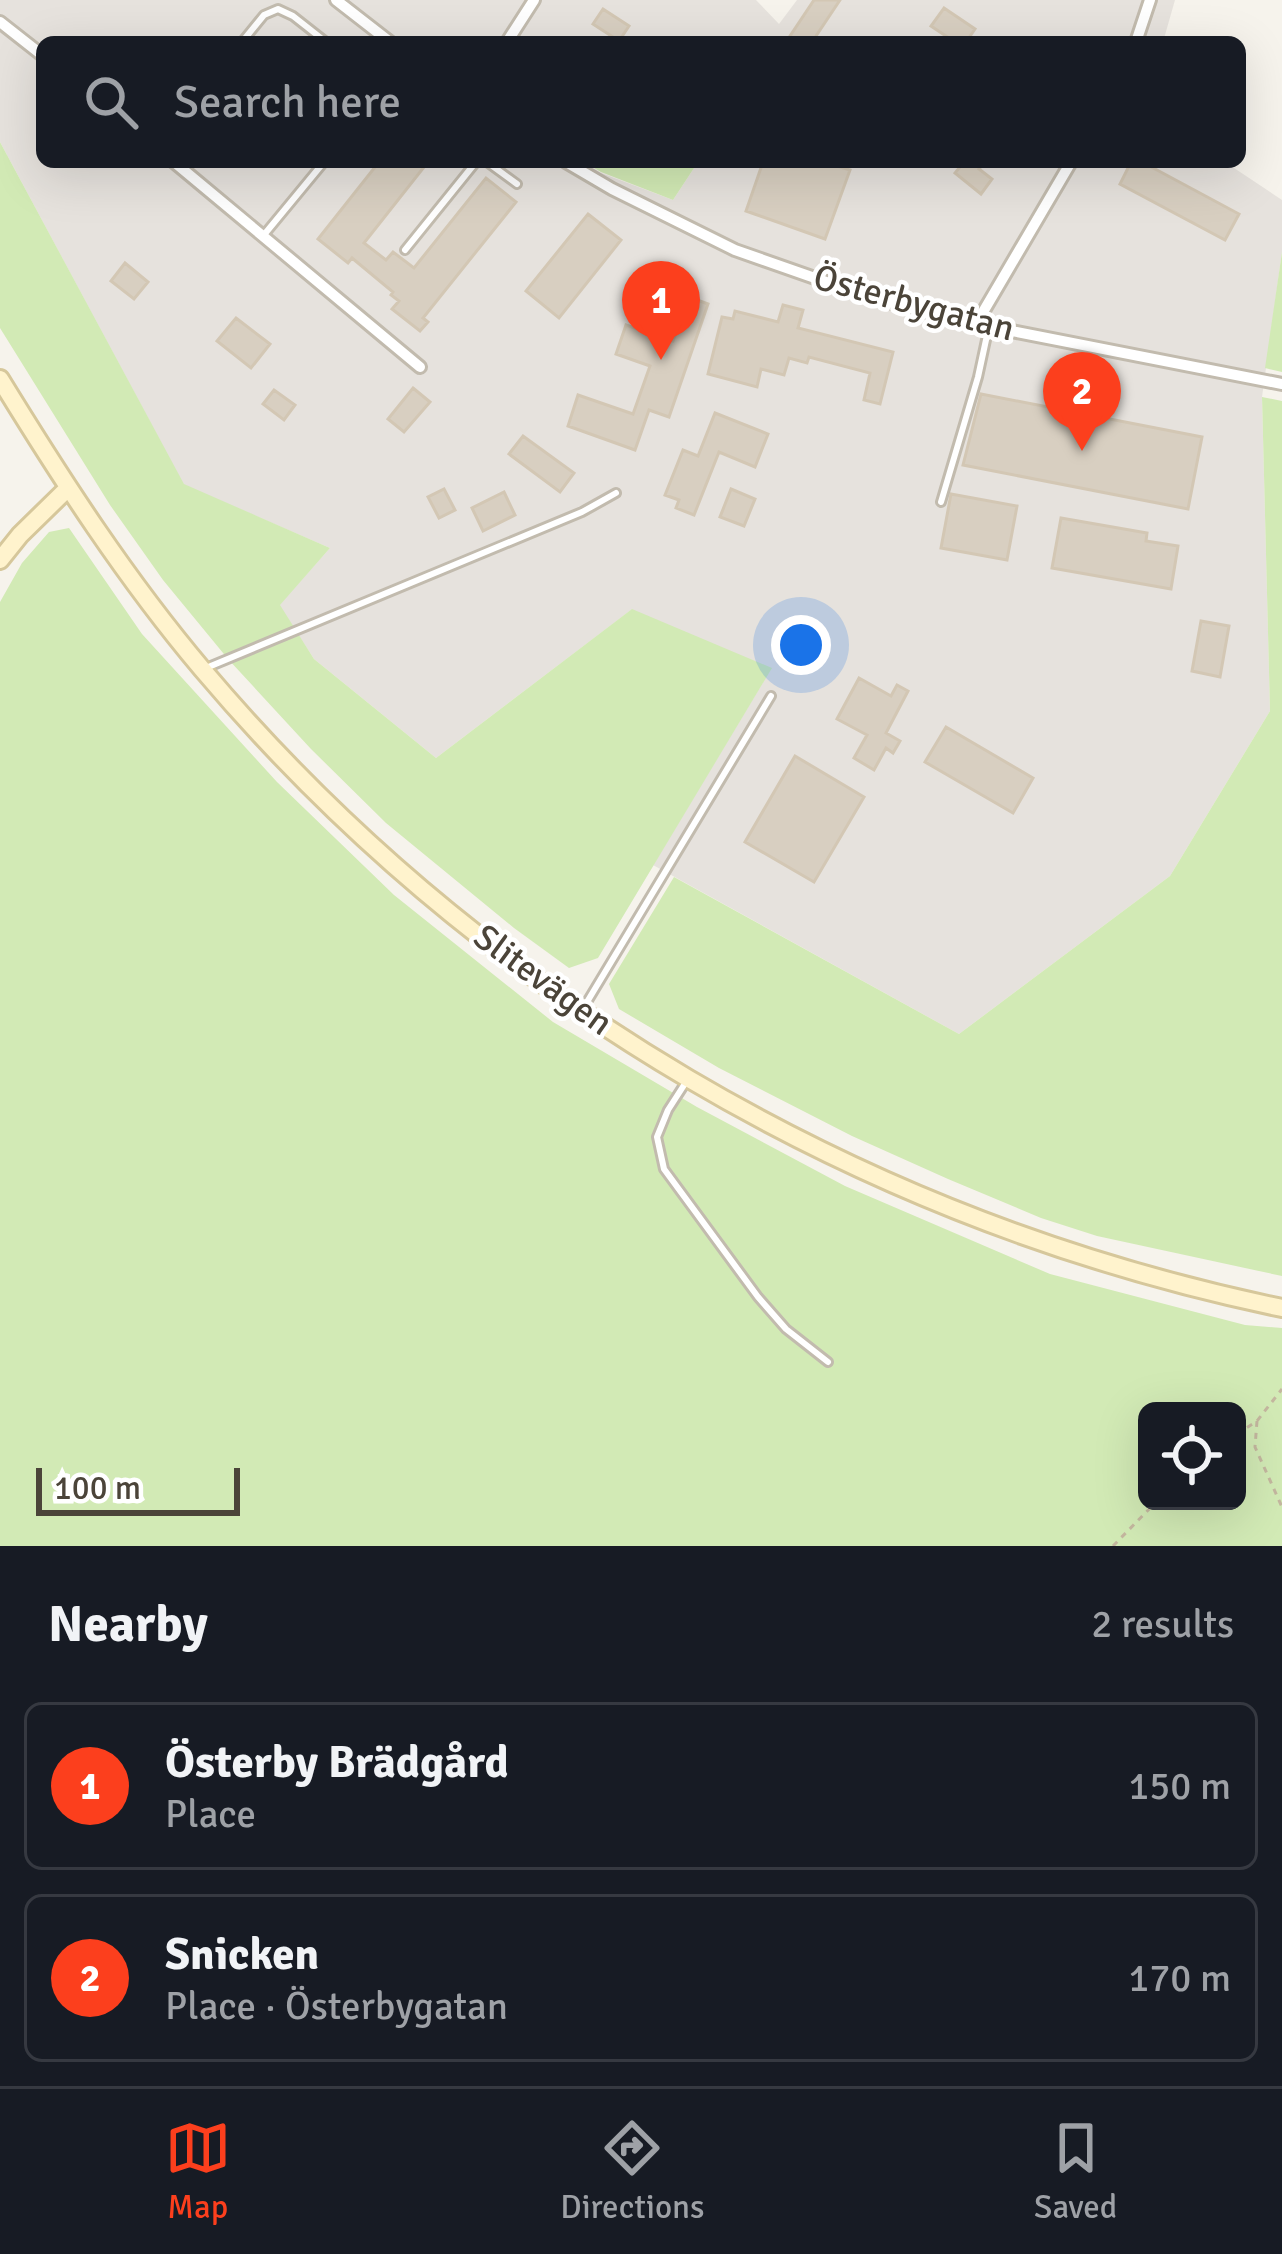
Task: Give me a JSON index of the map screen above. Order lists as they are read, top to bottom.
{
  "streets": {
    "main road": ["Slitevägen"],
    "street": ["Österbygatan"]
  },
  "scale_bar": "100 m",
  "page": {
    "search": "Search here",
    "pins": ["1", "2"],
    "scale": "100 m",
    "heading": ["Nearby", "2 results"],
    "list": [
      {
        "mark": "1",
        "name": "Österby Brädgård",
        "note": "Place",
        "value": "150 m"
      },
      {
        "mark": "2",
        "name": "Snicken",
        "note": "Place · Österbygatan",
        "value": "170 m"
      }
    ],
    "nav": ["Map", "Directions", "Saved"]
  }
}
